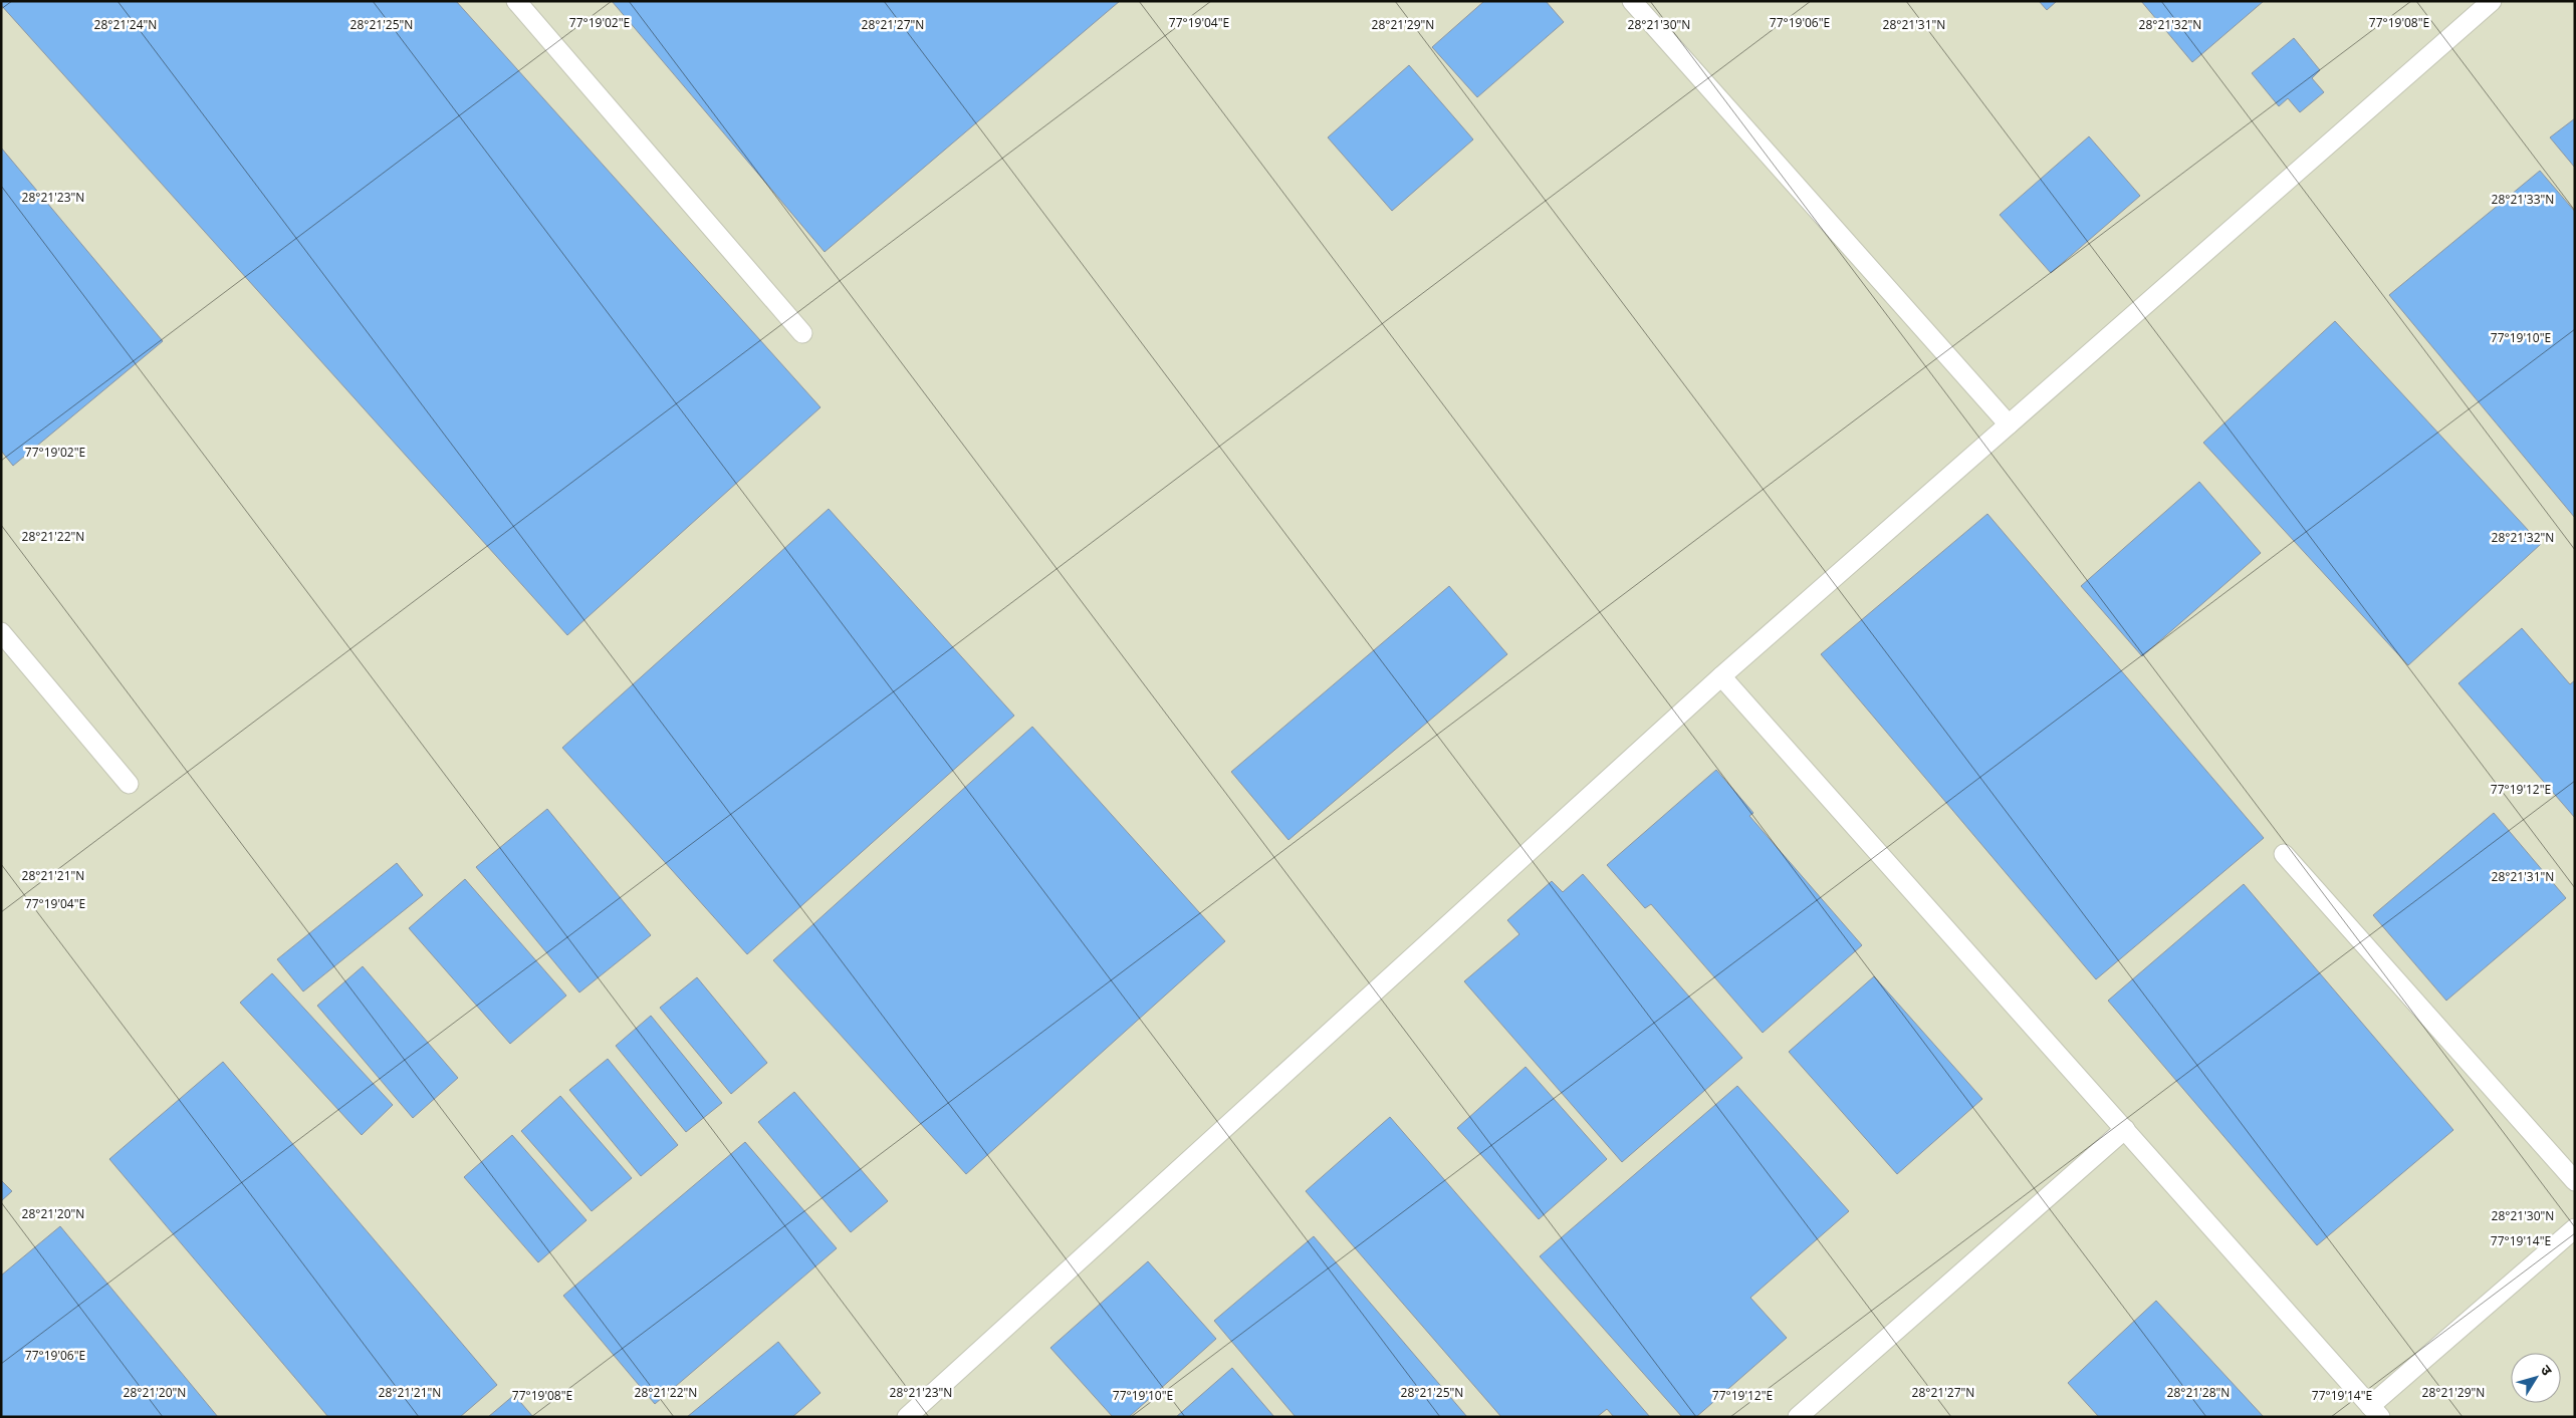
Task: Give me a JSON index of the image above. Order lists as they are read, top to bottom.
{
  "north": "top right",
  "coordinates": [
    "77°19'02\"E",
    "77°19'04\"E",
    "77°19'06\"E",
    "77°19'08\"E",
    "28°21'24\"N",
    "28°21'25\"N",
    "28°21'27\"N",
    "28°21'29\"N",
    "28°21'30\"N",
    "28°21'31\"N",
    "28°21'32\"N",
    "28°21'23\"N",
    "28°21'33\"N",
    "77°19'10\"E",
    "28°21'22\"N",
    "77°19'12\"E",
    "28°21'21\"N",
    "28°21'20\"N",
    "77°19'14\"E",
    "28°21'28\"N"
  ]
}
